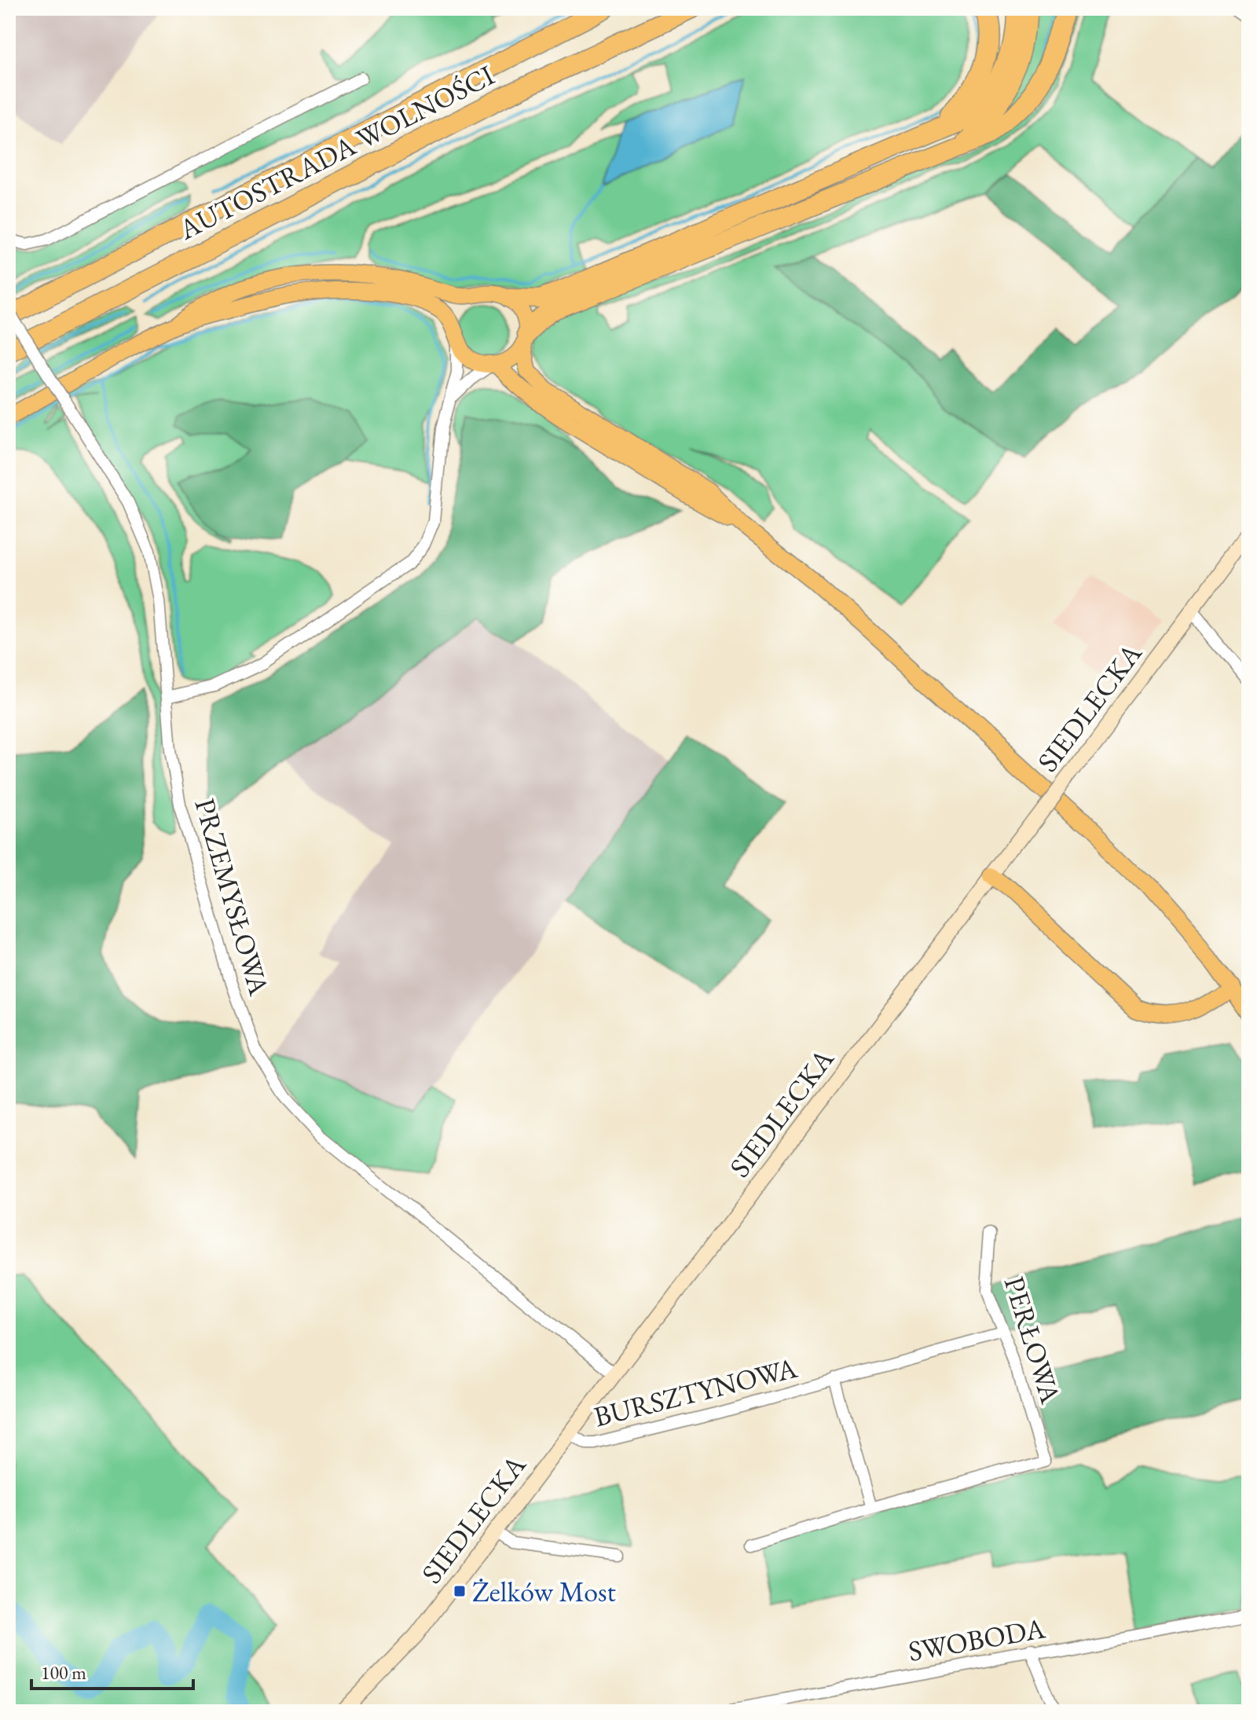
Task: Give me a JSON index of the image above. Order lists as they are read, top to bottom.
{
  "streets": {
    "highway": ["AUTOSTRADA WOLNOŚCI"],
    "main road": ["SIEDLECKA"],
    "street": [
      "PRZEMYSŁOWA",
      "PERŁOWA",
      "BURSZTYNOWA",
      "SWOBODA"
    ]
  },
  "crossings": [
    ["SIEDLECKA", "PRZEMYSŁOWA"],
    ["SIEDLECKA", "BURSZTYNOWA"],
    ["PERŁOWA", "BURSZTYNOWA"]
  ],
  "places": {
    "transit": ["Żelków Most"]
  },
  "scale_bar": "100 m"
}
